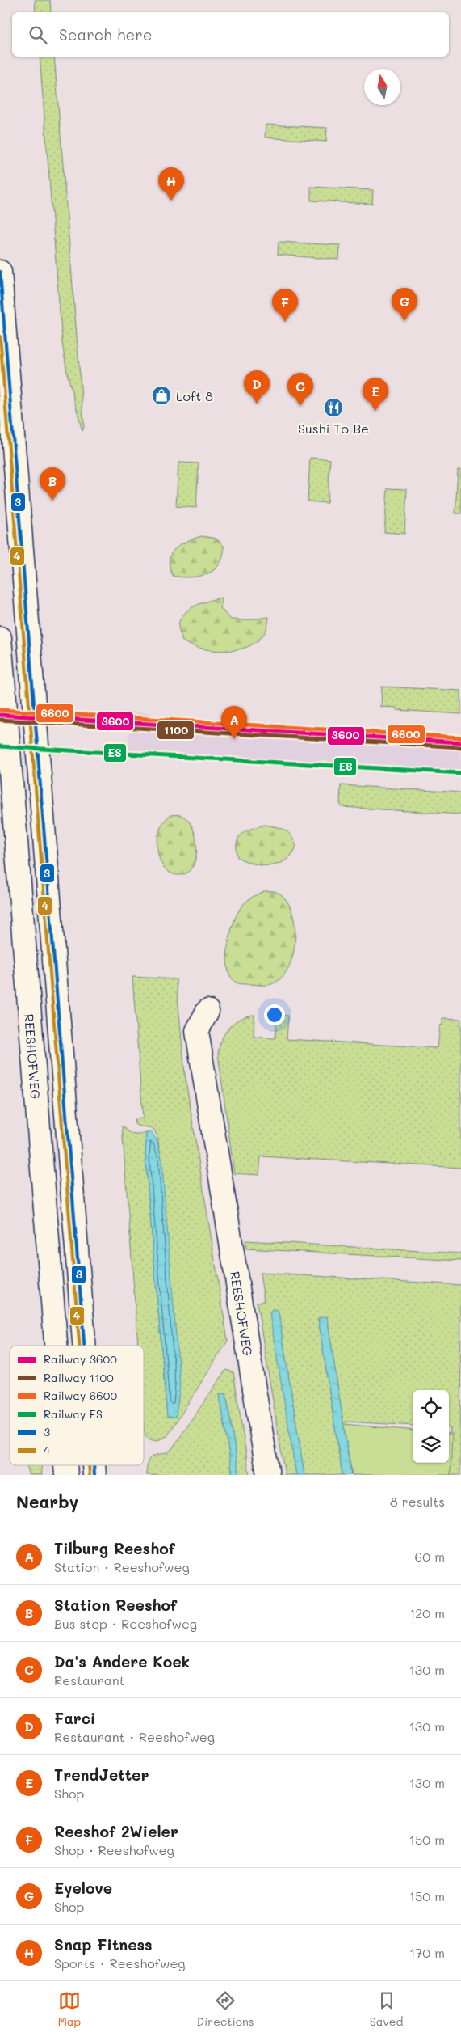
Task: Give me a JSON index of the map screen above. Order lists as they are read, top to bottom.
{
  "streets": {
    "street": ["REESHOFWEG"]
  },
  "places": {
    "shop": ["Loft 8"],
    "restaurant": ["Sushi To Be"]
  },
  "lines": [
    "transit line 3",
    "transit line 4",
    "rail line 6600",
    "rail line 3600",
    "rail line 1100",
    "rail line ES"
  ],
  "legend": [
    "Railway 3600",
    "Railway 1100",
    "Railway 6600",
    "Railway ES",
    "3",
    "4"
  ],
  "north": "top",
  "page": {
    "search": "Search here",
    "pins": [
      "H",
      "G",
      "F",
      "D",
      "C",
      "E",
      "B",
      "A"
    ],
    "heading": ["Nearby", "8 results"],
    "list": [
      {
        "mark": "A",
        "name": "Tilburg Reeshof",
        "note": "Station · Reeshofweg",
        "value": "60 m"
      },
      {
        "mark": "B",
        "name": "Station Reeshof",
        "note": "Bus stop · Reeshofweg",
        "value": "120 m"
      },
      {
        "mark": "C",
        "name": "Da's Andere Koek",
        "note": "Restaurant",
        "value": "130 m"
      },
      {
        "mark": "D",
        "name": "Farci",
        "note": "Restaurant · Reeshofweg",
        "value": "130 m"
      },
      {
        "mark": "E",
        "name": "TrendJetter",
        "note": "Shop",
        "value": "130 m"
      },
      {
        "mark": "F",
        "name": "Reeshof 2Wieler",
        "note": "Shop · Reeshofweg",
        "value": "150 m"
      },
      {
        "mark": "G",
        "name": "Eyelove",
        "note": "Shop",
        "value": "150 m"
      },
      {
        "mark": "H",
        "name": "Snap Fitness",
        "note": "Sports · Reeshofweg",
        "value": "170 m"
      }
    ],
    "nav": ["Map", "Directions", "Saved"]
  }
}
